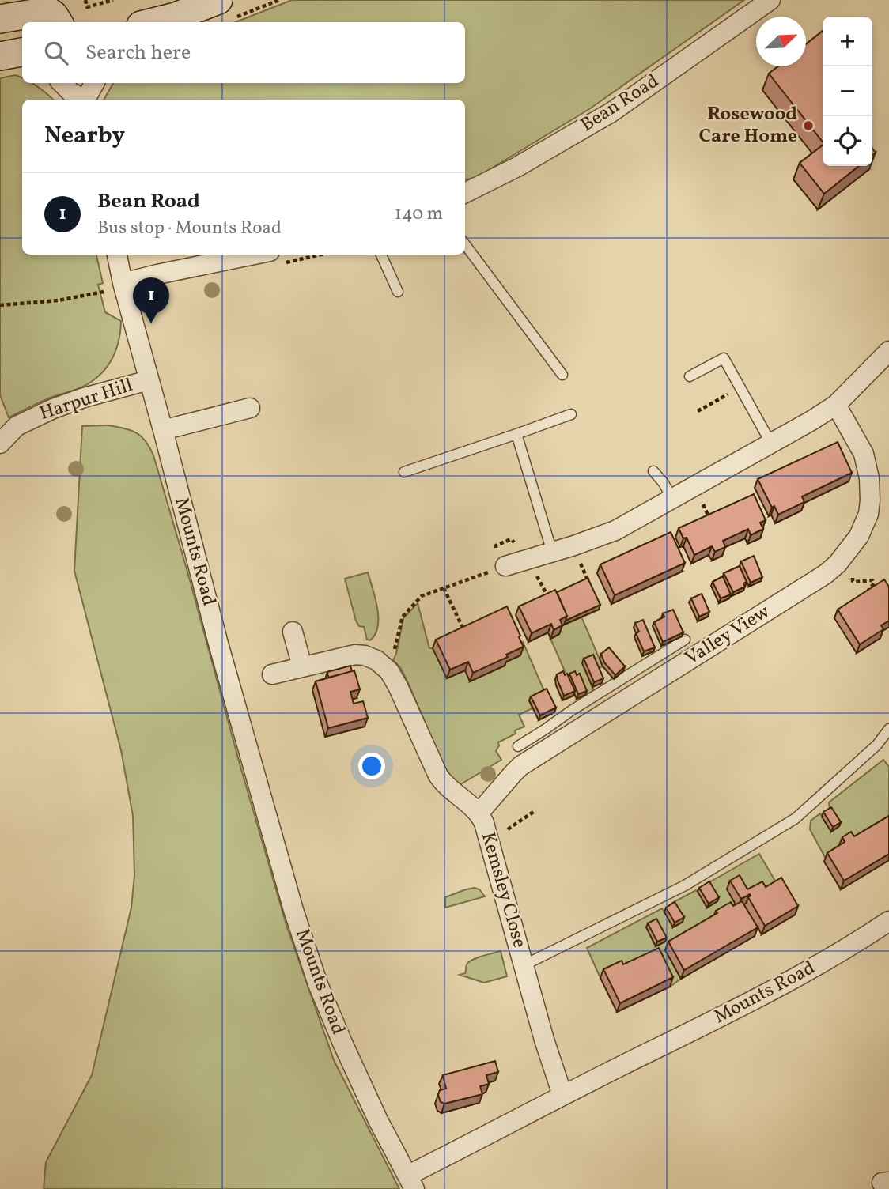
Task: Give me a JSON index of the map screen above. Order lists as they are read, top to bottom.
{
  "streets": {
    "street": [
      "Bean Road",
      "Harpur Hill",
      "Mounts Road",
      "Valley View",
      "Kemsley Close"
    ]
  },
  "crossings": [
    ["Harpur Hill", "Mounts Road"],
    ["Mounts Road", "Kemsley Close"],
    ["Valley View", "Kemsley Close"]
  ],
  "places": ["Rosewood Care Home"],
  "north": "top right",
  "page": {
    "map_buttons": ["+", "−"],
    "search": "Search here",
    "heading": "Nearby",
    "list": [
      {
        "mark": "1",
        "name": "Bean Road",
        "note": "Bus stop · Mounts Road",
        "value": "140 m"
      }
    ],
    "pins": "1"
  }
}
